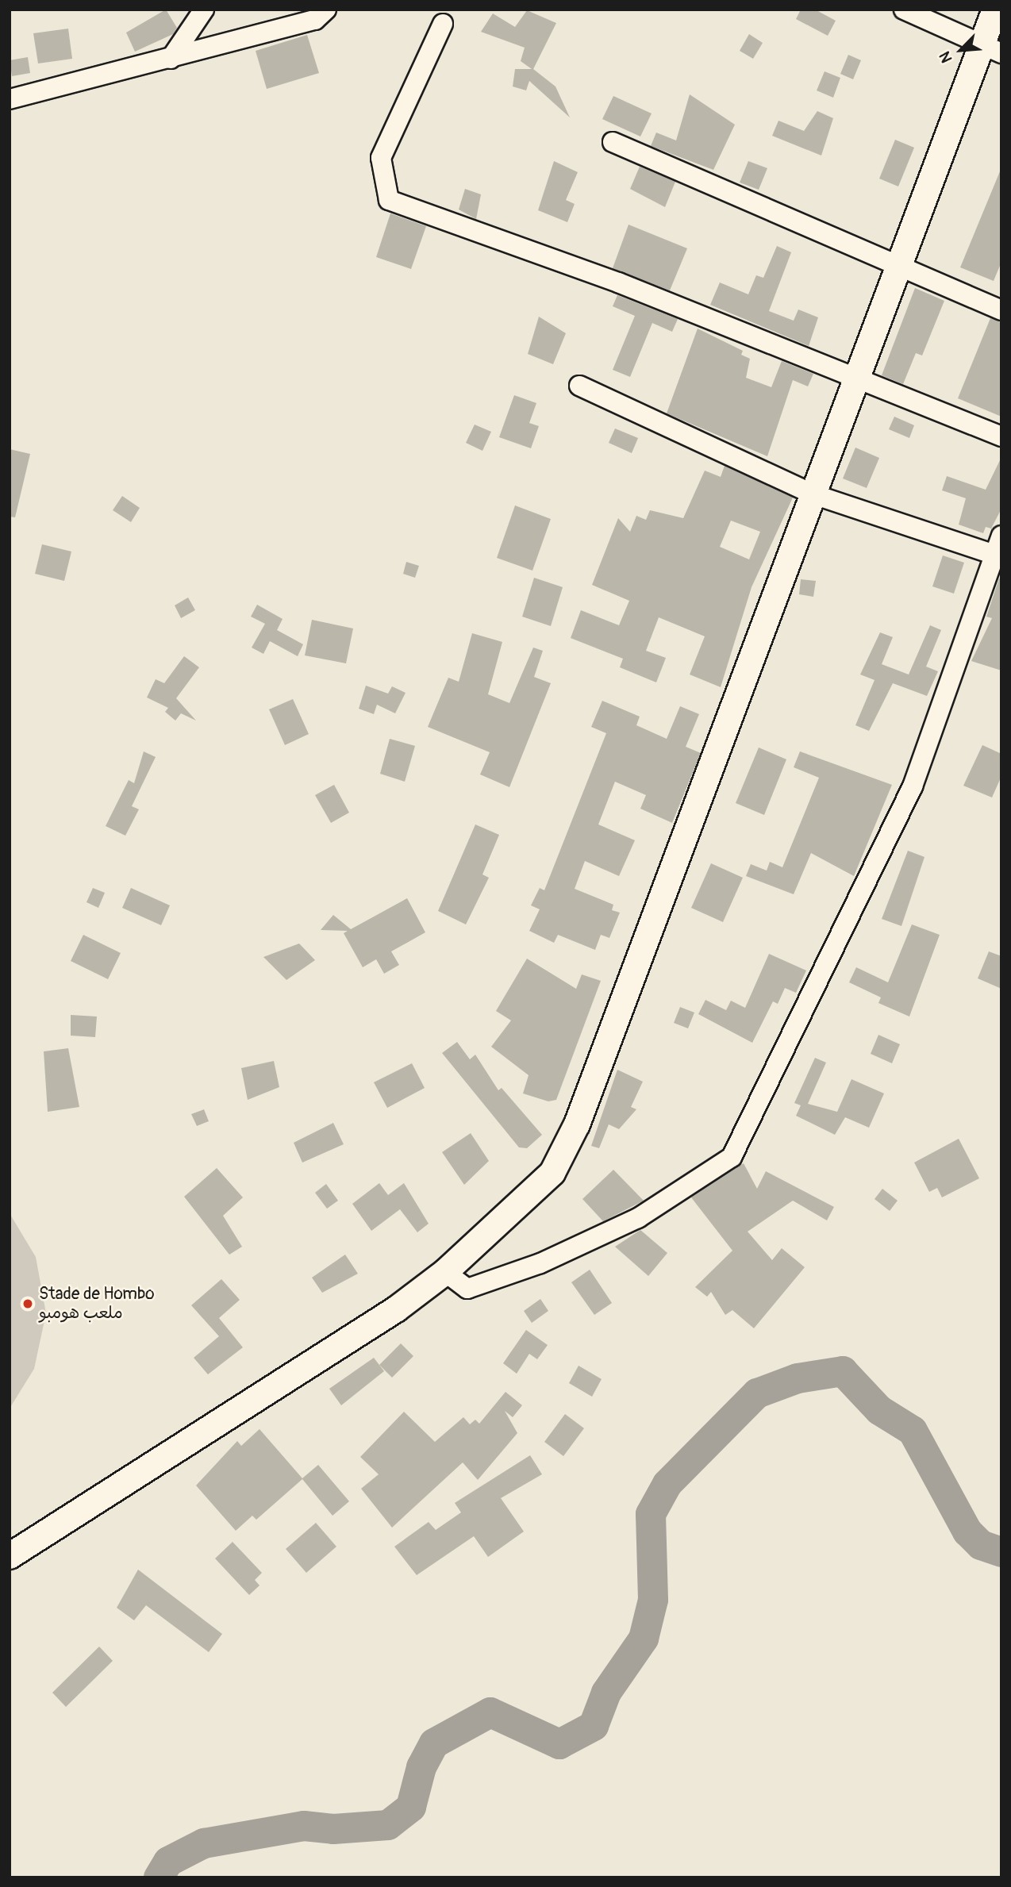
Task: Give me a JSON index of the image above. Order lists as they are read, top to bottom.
{
  "places": ["Stade de Hombo ملعب هومبو"],
  "north": "bottom left"
}
